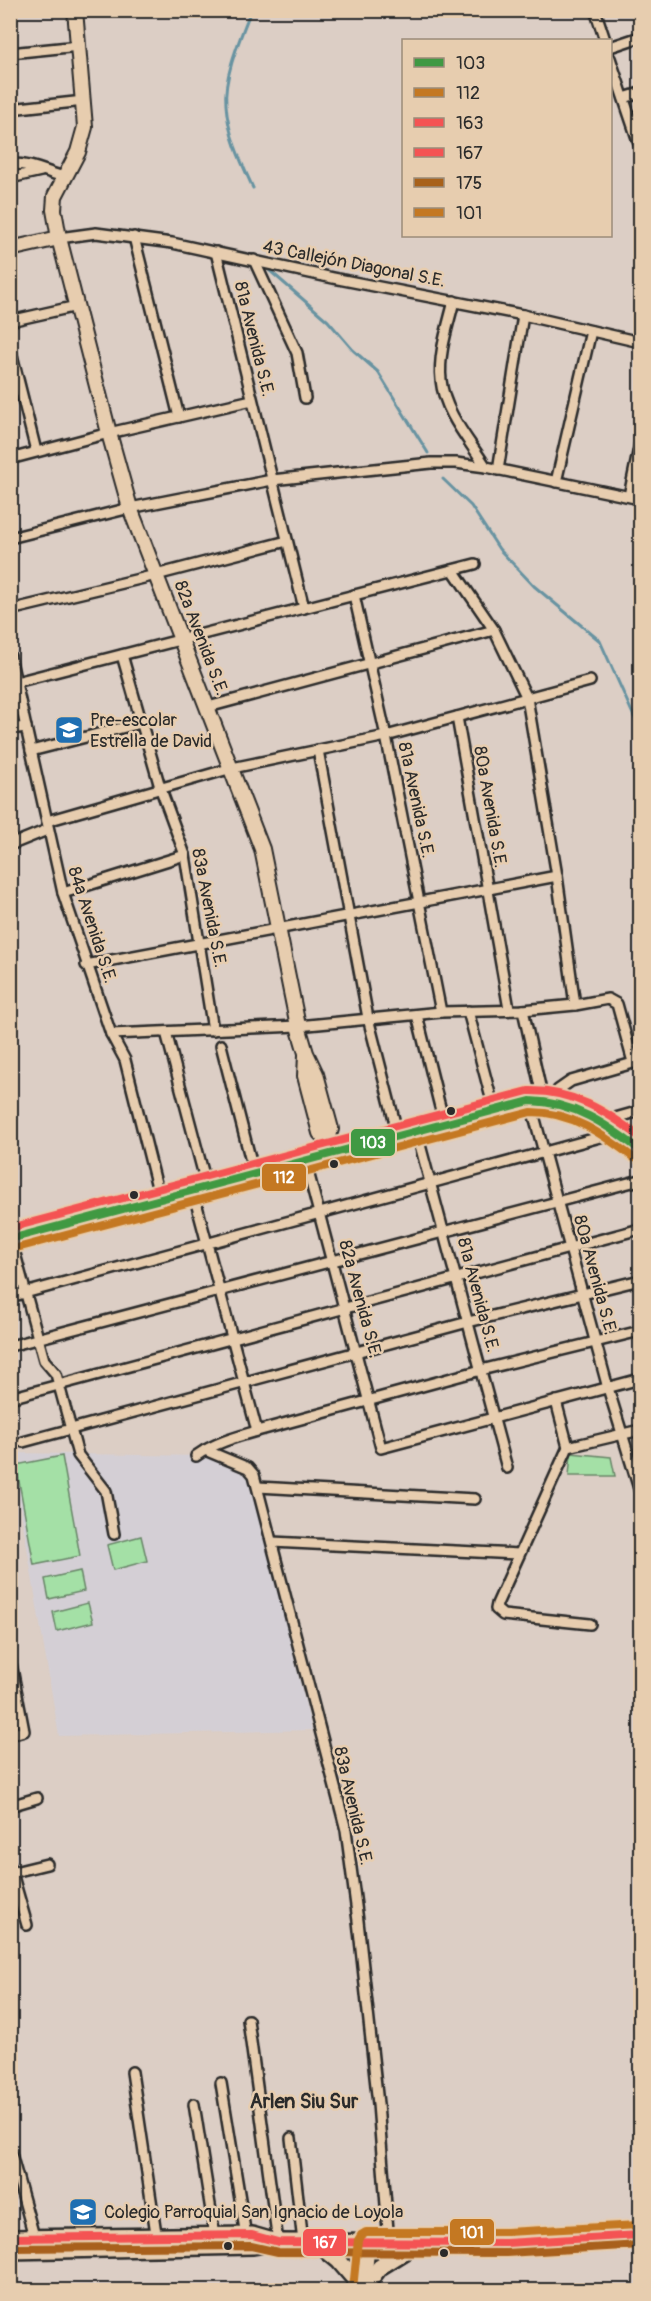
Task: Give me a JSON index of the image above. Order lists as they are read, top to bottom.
{
  "streets": {
    "street": [
      "43 Callejón Diagonal S.E.",
      "81a Avenida S.E.",
      "82a Avenida S.E.",
      "80a Avenida S.E.",
      "83a Avenida S.E.",
      "84a Avenida S.E."
    ]
  },
  "crossings": [
    ["43 Callejón Diagonal S.E.", "81a Avenida S.E."],
    ["43 Callejón Diagonal S.E.", "82a Avenida S.E."],
    ["81a Avenida S.E.", "82a Avenida S.E."]
  ],
  "districts": ["Arlen Siu Sur"],
  "places": {
    "school or university": ["Pre-escolar Estrella de David", "Colegio Parroquial San Ignacio de Loyola"]
  },
  "lines": [
    "transit line 163",
    "transit line 103",
    "transit line 112",
    "transit line 101",
    "transit line 167",
    "transit line 175"
  ],
  "legend": [
    "103",
    "112",
    "163",
    "167",
    "175",
    "101"
  ]
}
